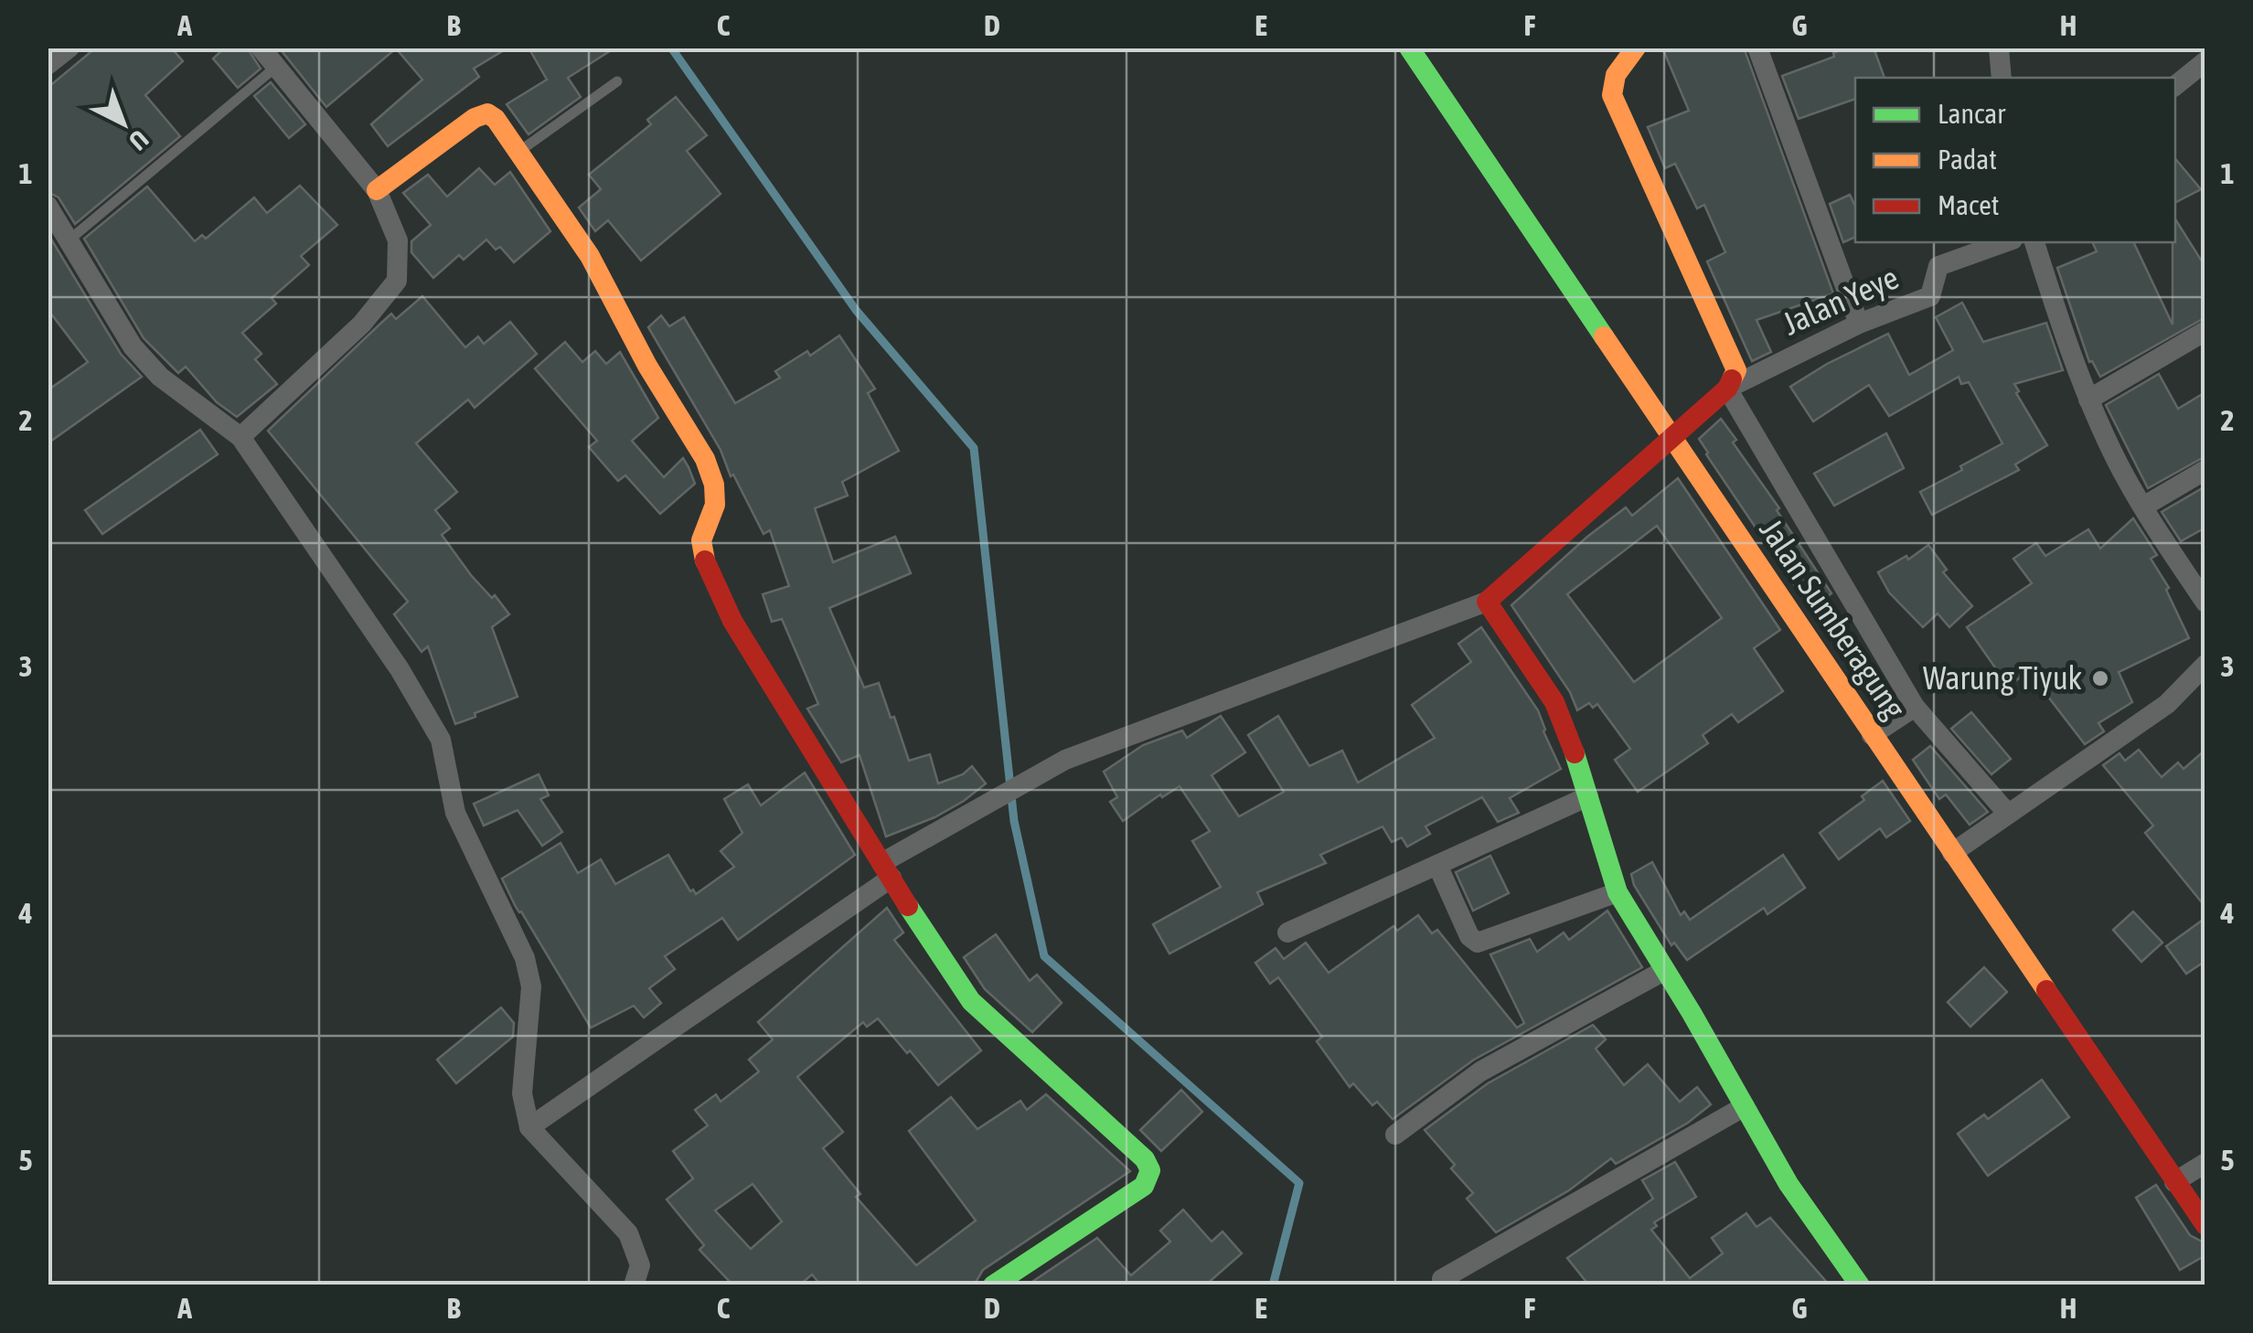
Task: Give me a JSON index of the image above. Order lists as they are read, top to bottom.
{
  "streets": {
    "street": ["Jalan Yeye", "Jalan Sumberagung"]
  },
  "places": ["Warung Tiyuk"],
  "legend": ["Lancar", "Padat", "Macet"],
  "north": "bottom right",
  "grid": {
    "columns": [
      "A",
      "B",
      "C",
      "D",
      "E",
      "F",
      "G",
      "H"
    ],
    "rows": [
      "1",
      "2",
      "3",
      "4",
      "5"
    ]
  }
}
